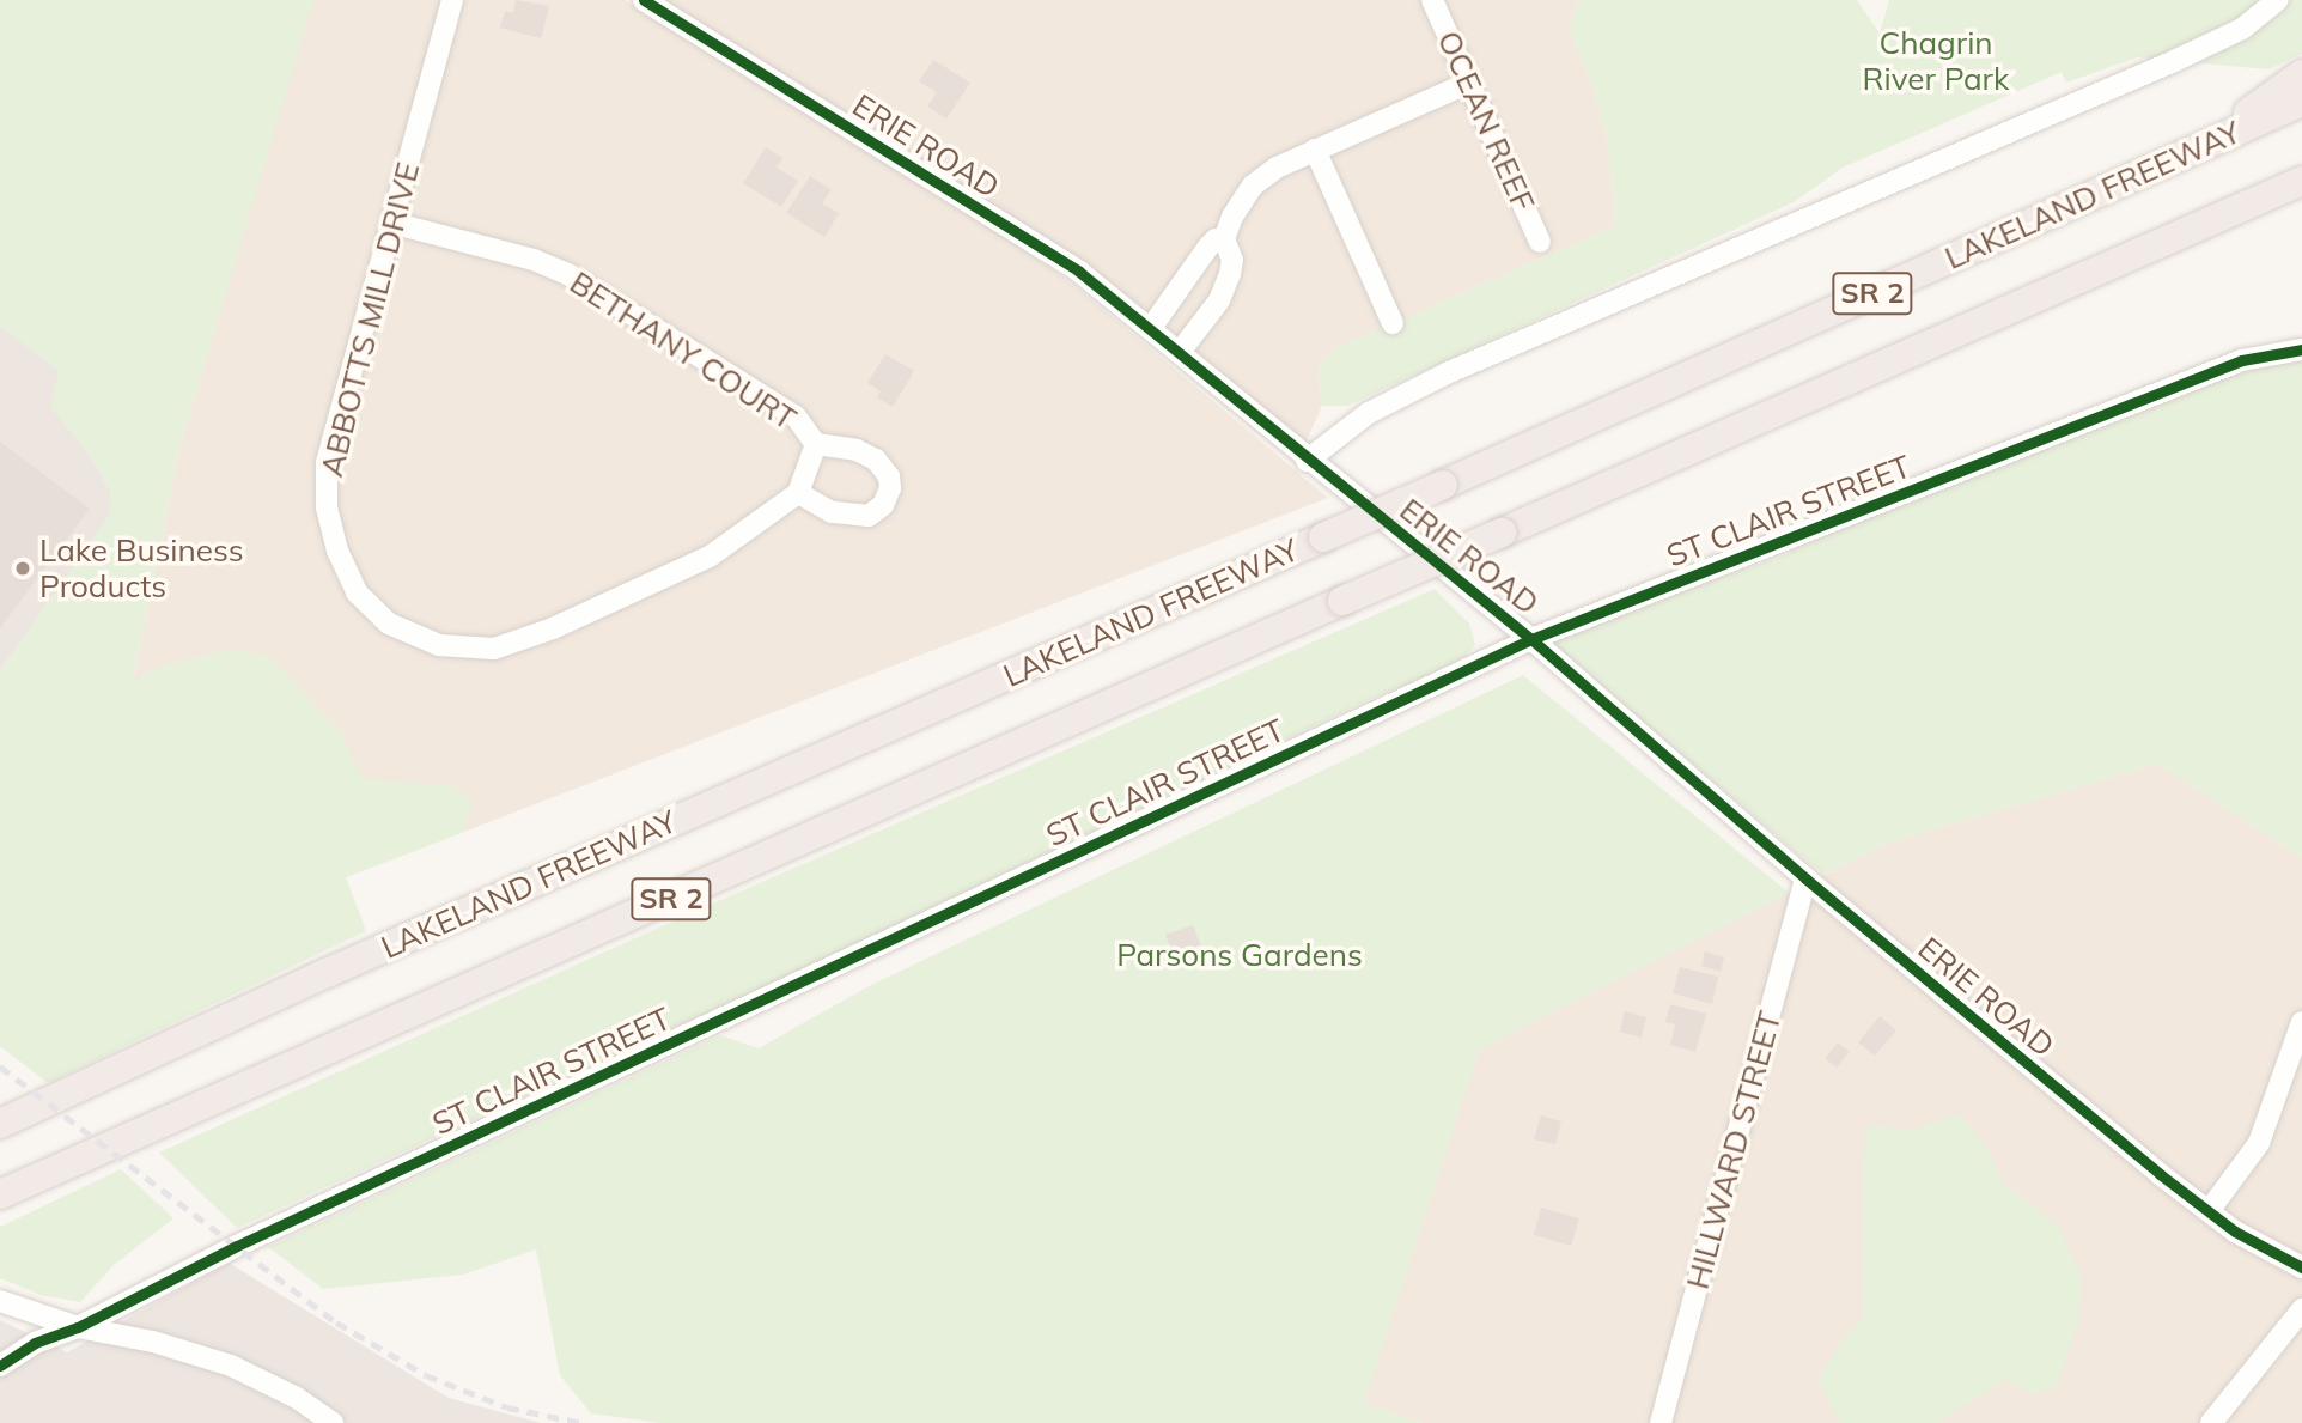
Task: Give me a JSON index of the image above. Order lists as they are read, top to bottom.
{
  "streets": {
    "highway": ["LAKELAND FREEWAY", "SR 2"],
    "street": [
      "OCEAN REEF",
      "ERIE ROAD",
      "ABBOTTS MILL DRIVE",
      "BETHANY COURT",
      "ST CLAIR STREET",
      "HILLWARD STREET"
    ]
  },
  "crossings": [
    ["ERIE ROAD", "ST CLAIR STREET"],
    ["ERIE ROAD", "HILLWARD STREET"],
    ["ABBOTTS MILL DRIVE", "BETHANY COURT"]
  ],
  "parks": ["Chagrin River Park", "Parsons Gardens"],
  "places": ["Lake Business Products"]
}
